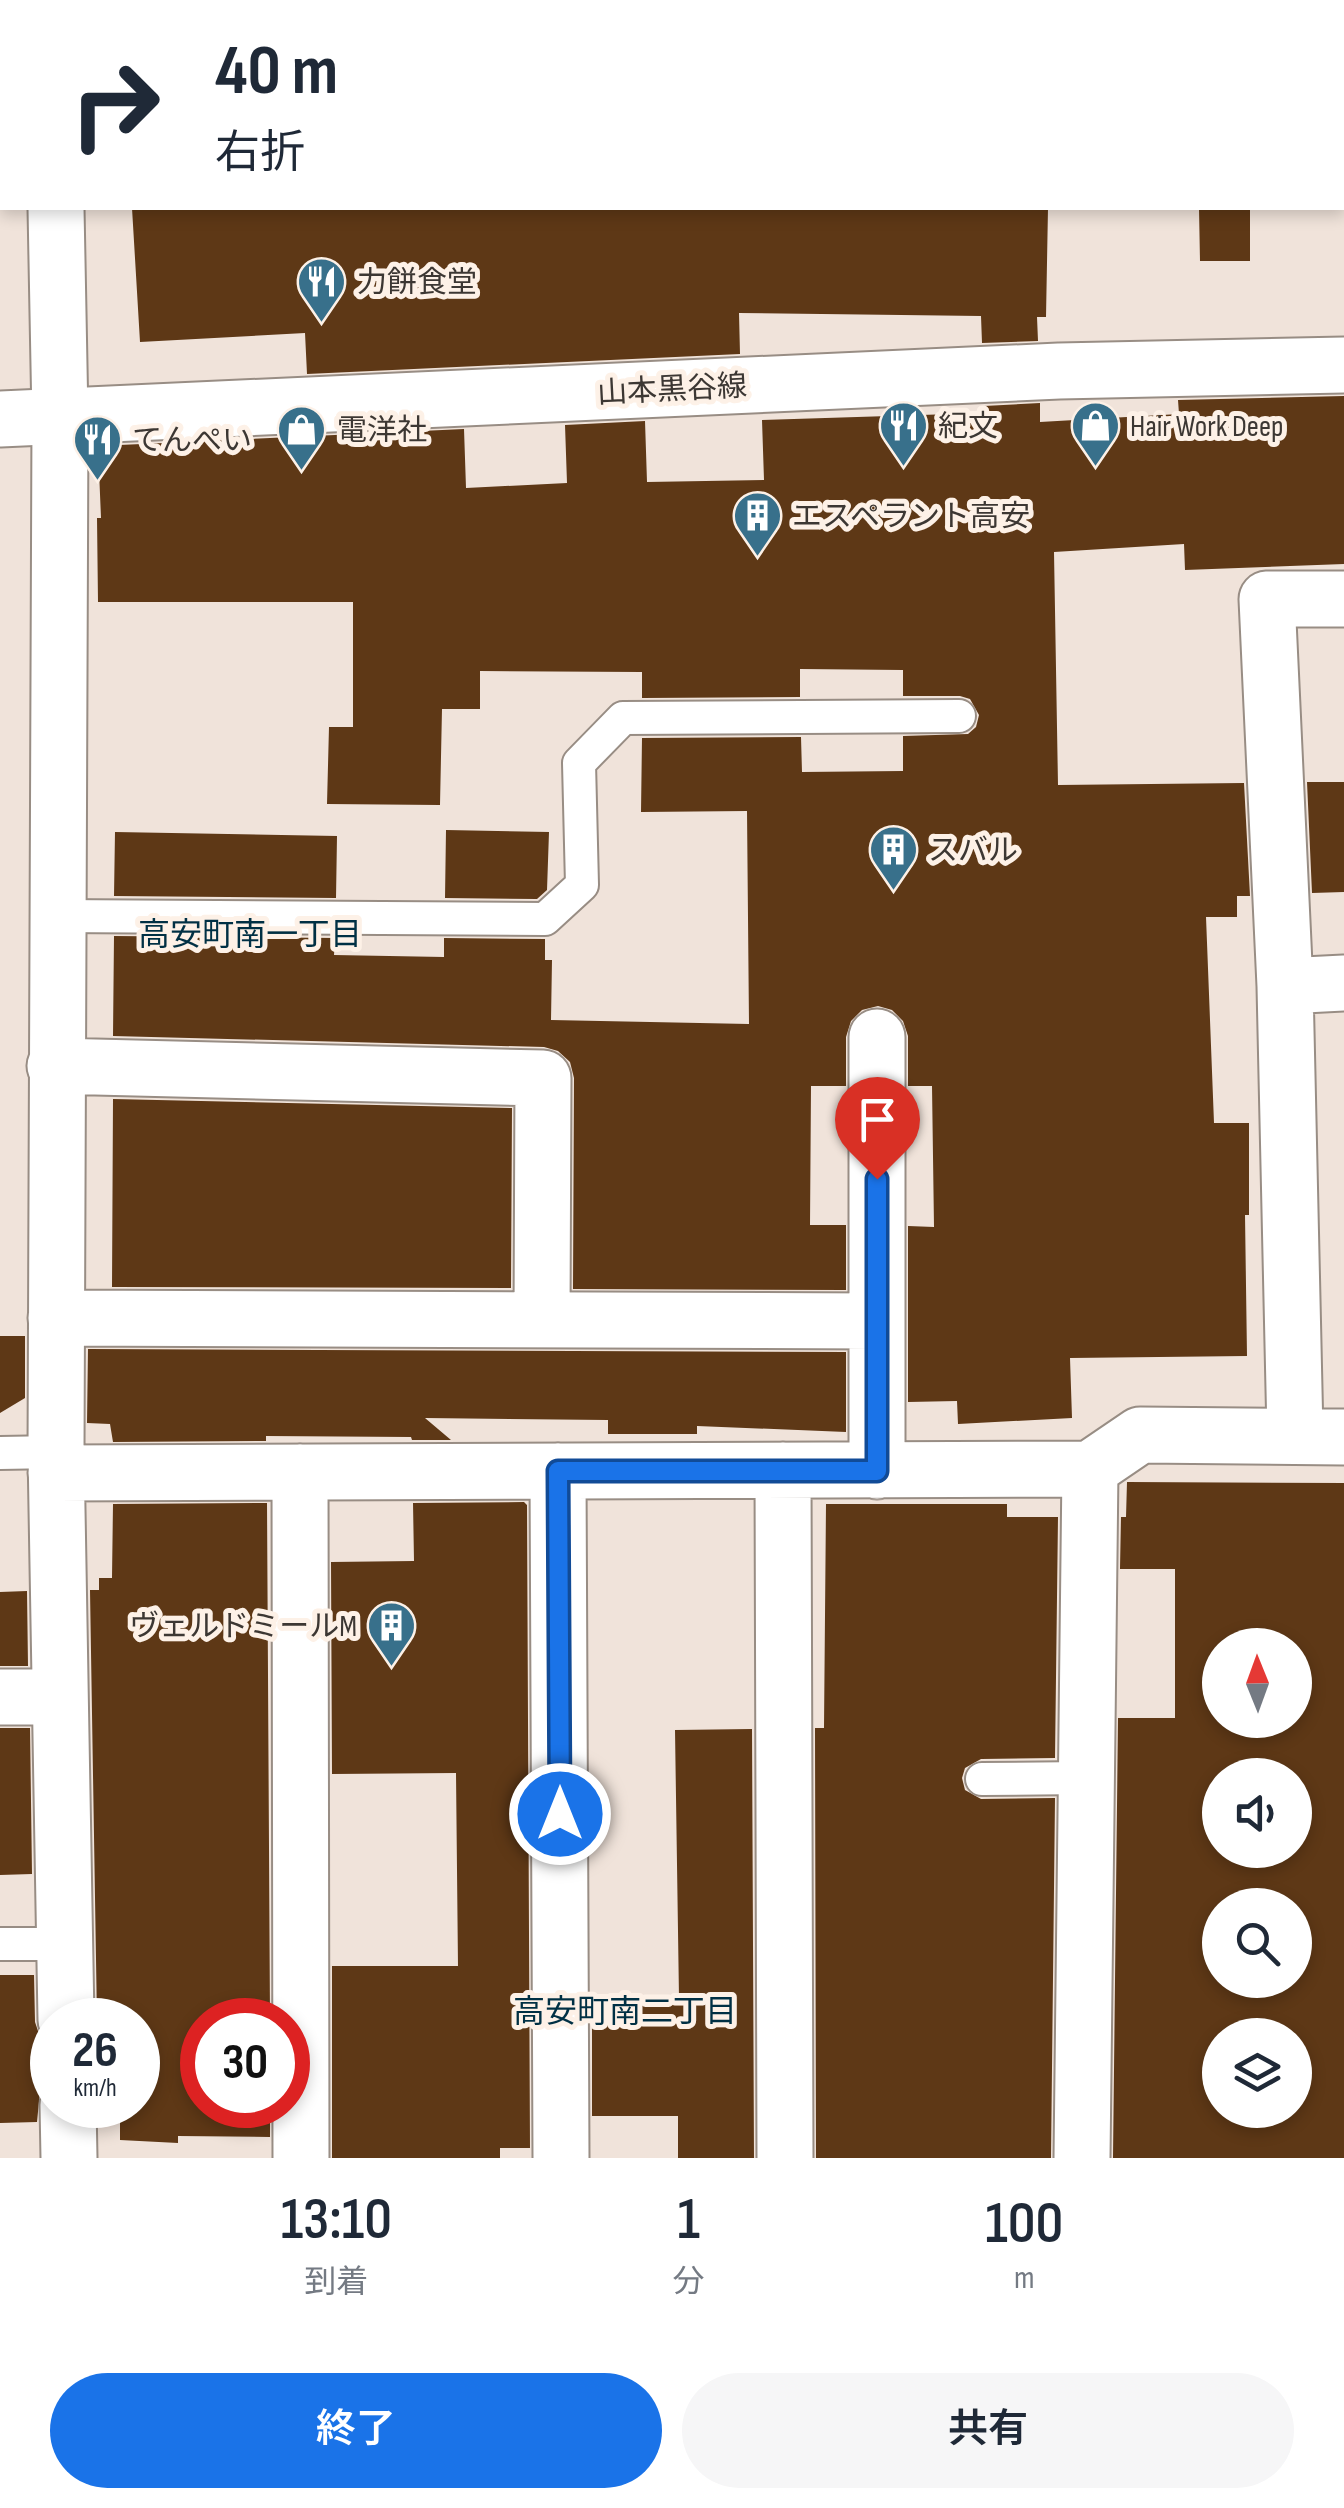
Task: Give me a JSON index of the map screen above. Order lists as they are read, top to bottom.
{
  "streets": {
    "street": ["山本黒谷線"]
  },
  "districts": ["高安町南一丁目", "高安町南二丁目"],
  "places": {
    "restaurant": ["力餅食堂", "紀文", "てんぺい"],
    "shop": ["Hair Work Deep", "電洋社"],
    "building": ["エスペラント高安", "スバル", "ヴェルドミールM"]
  },
  "north": "top",
  "page": {
    "turn": ["40 m", "右折"],
    "speed": "26 km/h",
    "limit": "30",
    "eta": [
      "13:10",
      "到着",
      "1",
      "分",
      "100",
      "m"
    ],
    "buttons": ["終了", "共有"]
  }
}
